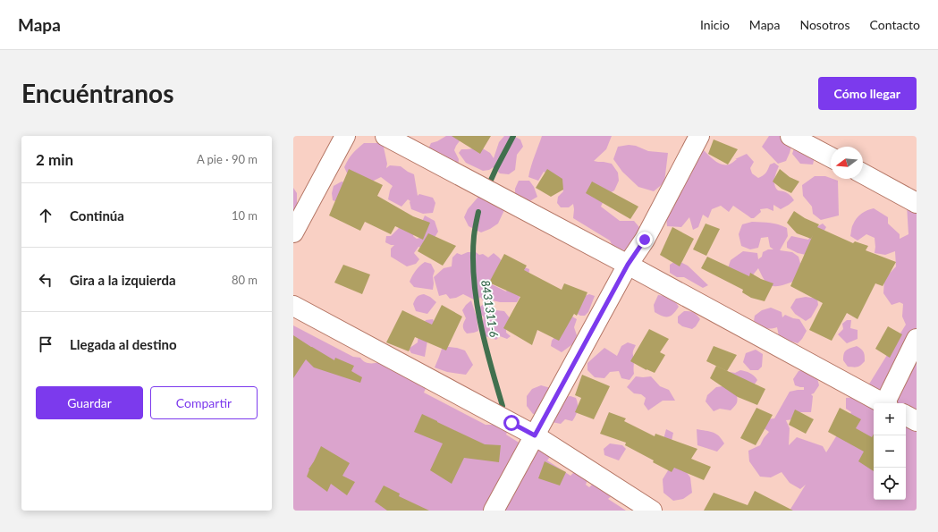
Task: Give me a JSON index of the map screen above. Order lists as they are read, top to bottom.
{
  "water": ["8431311-6"],
  "north": "left",
  "page": {
    "header": "Mapa",
    "nav": [
      "Inicio",
      "Mapa",
      "Nosotros",
      "Contacto"
    ],
    "buttons": [
      "Cómo llegar",
      ["Guardar", "Compartir"]
    ],
    "title": "Encuéntranos",
    "heading": ["2 min", "A pie · 90 m"],
    "list": [
      ["Continúa", "10 m"],
      ["Gira a la izquierda", "80 m"],
      "Llegada al destino"
    ],
    "map_buttons": ["+", "−"]
  }
}
